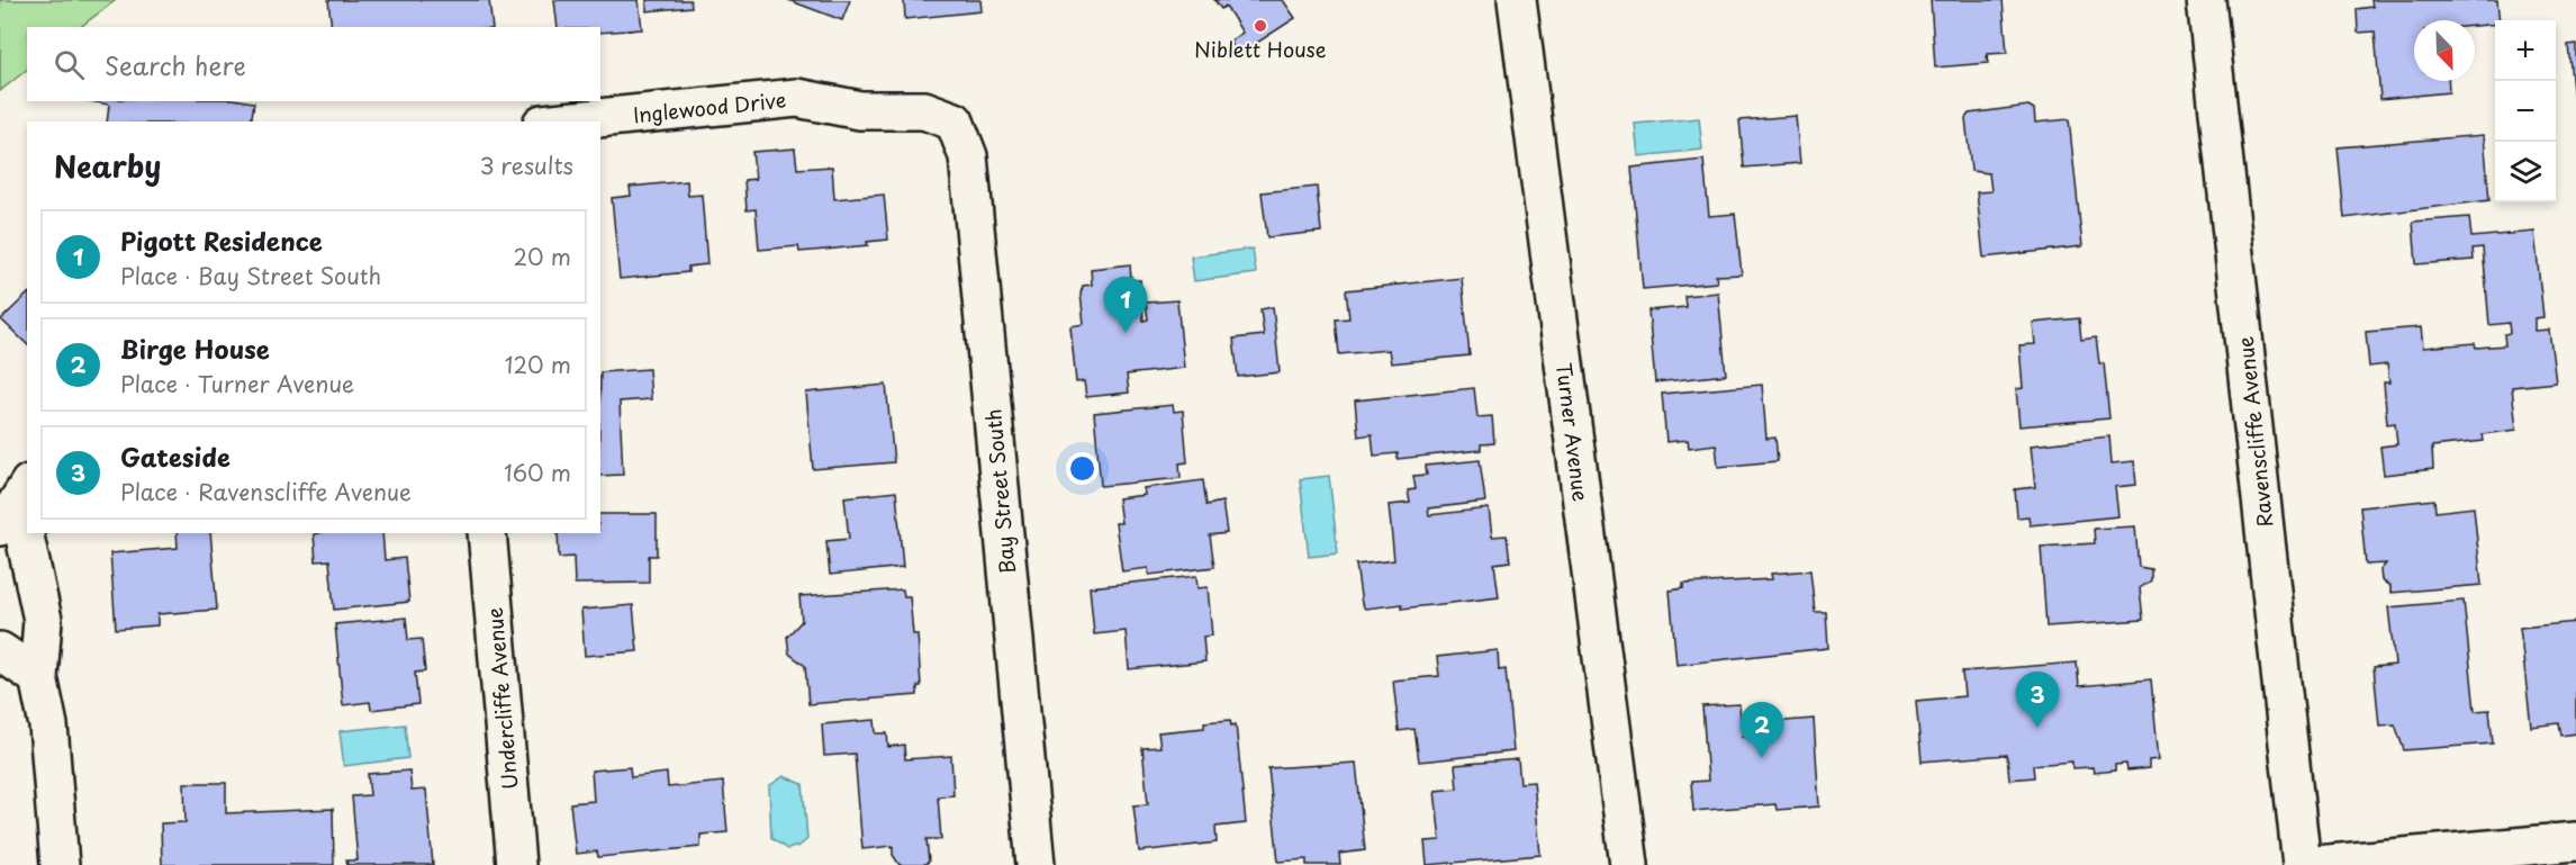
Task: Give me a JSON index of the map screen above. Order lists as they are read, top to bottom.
{
  "streets": {
    "street": [
      "Inglewood Drive",
      "Turner Avenue",
      "Ravenscliffe Avenue",
      "Bay Street South",
      "Undercliffe Avenue"
    ]
  },
  "crossings": [
    ["Inglewood Drive", "Bay Street South"]
  ],
  "places": ["Niblett House"],
  "north": "bottom right",
  "page": {
    "map_buttons": ["+", "−"],
    "search": "Search here",
    "heading": ["Nearby", "3 results"],
    "list": [
      {
        "mark": "1",
        "name": "Pigott Residence",
        "note": "Place · Bay Street South",
        "value": "20 m"
      },
      {
        "mark": "2",
        "name": "Birge House",
        "note": "Place · Turner Avenue",
        "value": "120 m"
      },
      {
        "mark": "3",
        "name": "Gateside",
        "note": "Place · Ravenscliffe Avenue",
        "value": "160 m"
      }
    ],
    "pins": ["1", "3", "2"]
  }
}
